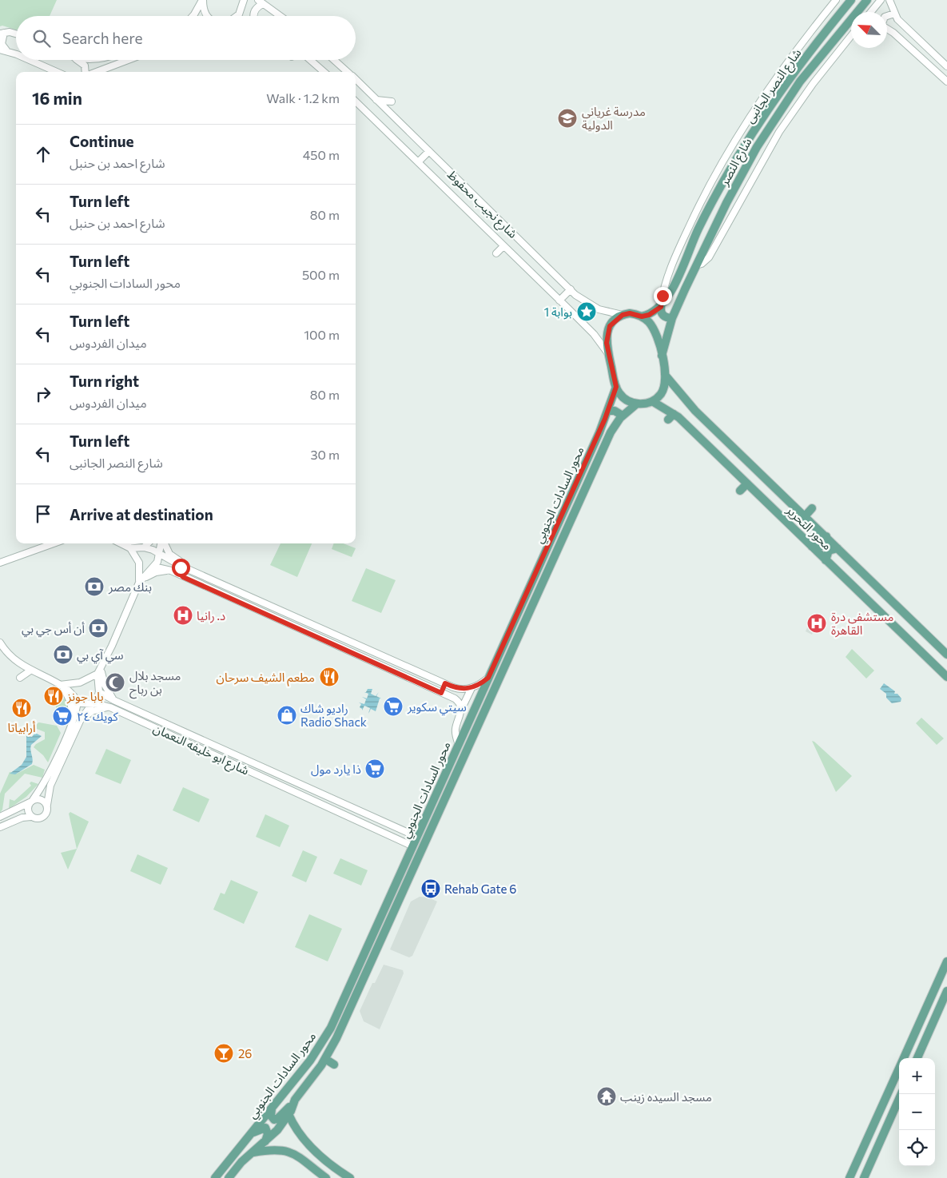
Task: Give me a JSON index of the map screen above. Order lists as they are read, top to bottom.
{
  "streets": {
    "main road": ["شارع النصر", "محور السادات الجنوبي", "محور التحرير"],
    "street": ["شارع النصر الجانبى", "شارع نجيب محفوظ", "شارع ابو خليفه النعمان"]
  },
  "crossings": [
    ["شارع النصر الجانبى", "شارع النصر"],
    ["شارع النصر", "شارع نجيب محفوظ"],
    ["شارع النصر", "محور السادات الجنوبي"],
    ["شارع النصر", "محور التحرير"],
    ["شارع نجيب محفوظ", "محور السادات الجنوبي"],
    ["شارع نجيب محفوظ", "محور التحرير"],
    ["محور السادات الجنوبي", "محور التحرير"],
    ["محور السادات الجنوبي", "شارع ابو خليفه النعمان"]
  ],
  "places": {
    "school or university": ["مدرسة غرياني الدولية"],
    "place": ["بوابة 1"],
    "bank": ["بنك مصر", "أن أس جي بي", "سي آي بي"],
    "hospital": ["د. رانيا", "مستشفى درة القاهرة"],
    "restaurant": ["مطعم الشيف سرحان", "بابا جونز", "أرابياتا"],
    "mosque": ["مسجد بلال بن رباح"],
    "supermarket": ["سيتي سكوير", "كويك ٢٤", "ذا يارد مول"],
    "shop": ["راديو شاك Radio Shack"],
    "bus stop": ["Rehab Gate 6"],
    "bar": ["26"],
    "temple": ["مسجد السيده زينب"]
  },
  "north": "top left",
  "page": {
    "search": "Search here",
    "heading": ["16 min", "Walk · 1.2 km"],
    "list": [
      ["Continue", "شارع احمد بن حنبل", "450 m"],
      ["Turn left", "شارع احمد بن حنبل", "80 m"],
      ["Turn left", "محور السادات الجنوبي", "500 m"],
      ["Turn left", "ميدان الفردوس", "100 m"],
      ["Turn right", "ميدان الفردوس", "80 m"],
      ["Turn left", "شارع النصر الجانبى", "30 m"],
      "Arrive at destination"
    ],
    "map_buttons": ["+", "−"]
  }
}
